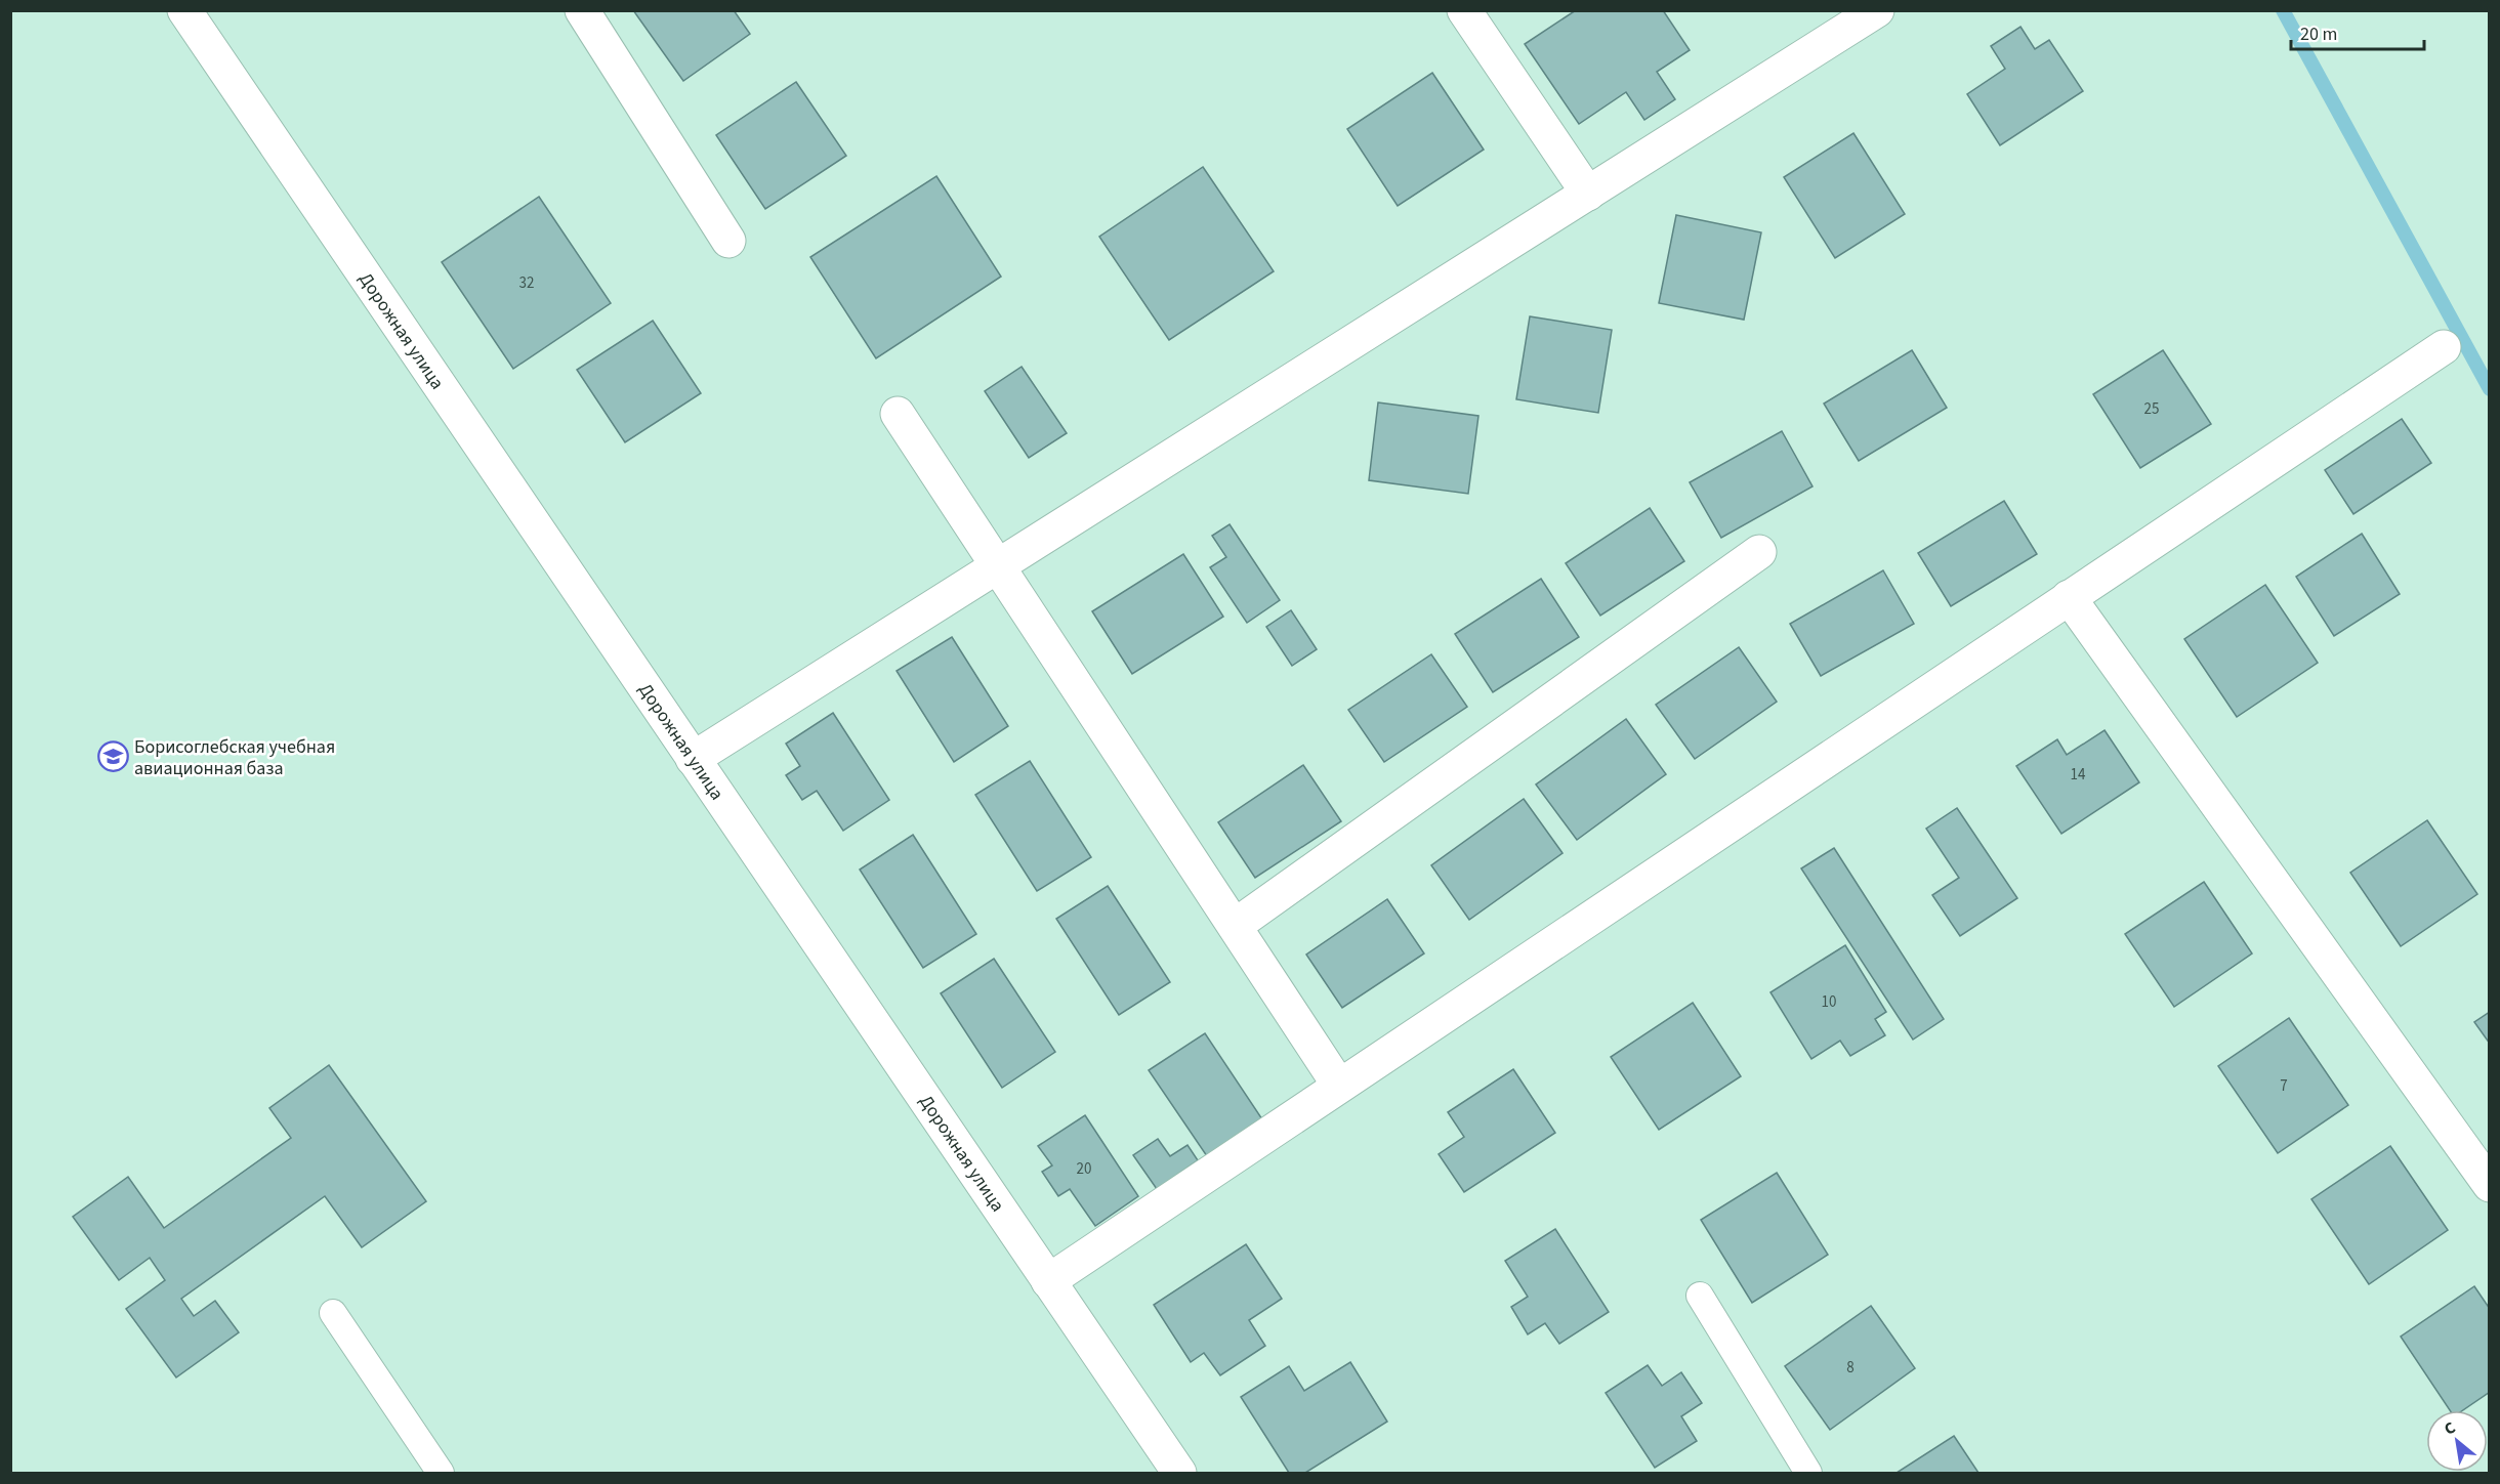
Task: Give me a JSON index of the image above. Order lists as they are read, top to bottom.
{
  "streets": {
    "street": ["Дорожная улица"]
  },
  "places": {
    "school or university": ["Борисоглебская учебная авиационная база"]
  },
  "house_numbers": [
    "32",
    "25",
    "14",
    "10",
    "7",
    "20",
    "8"
  ],
  "scale_bar": "20 m",
  "north": "top left"
}
